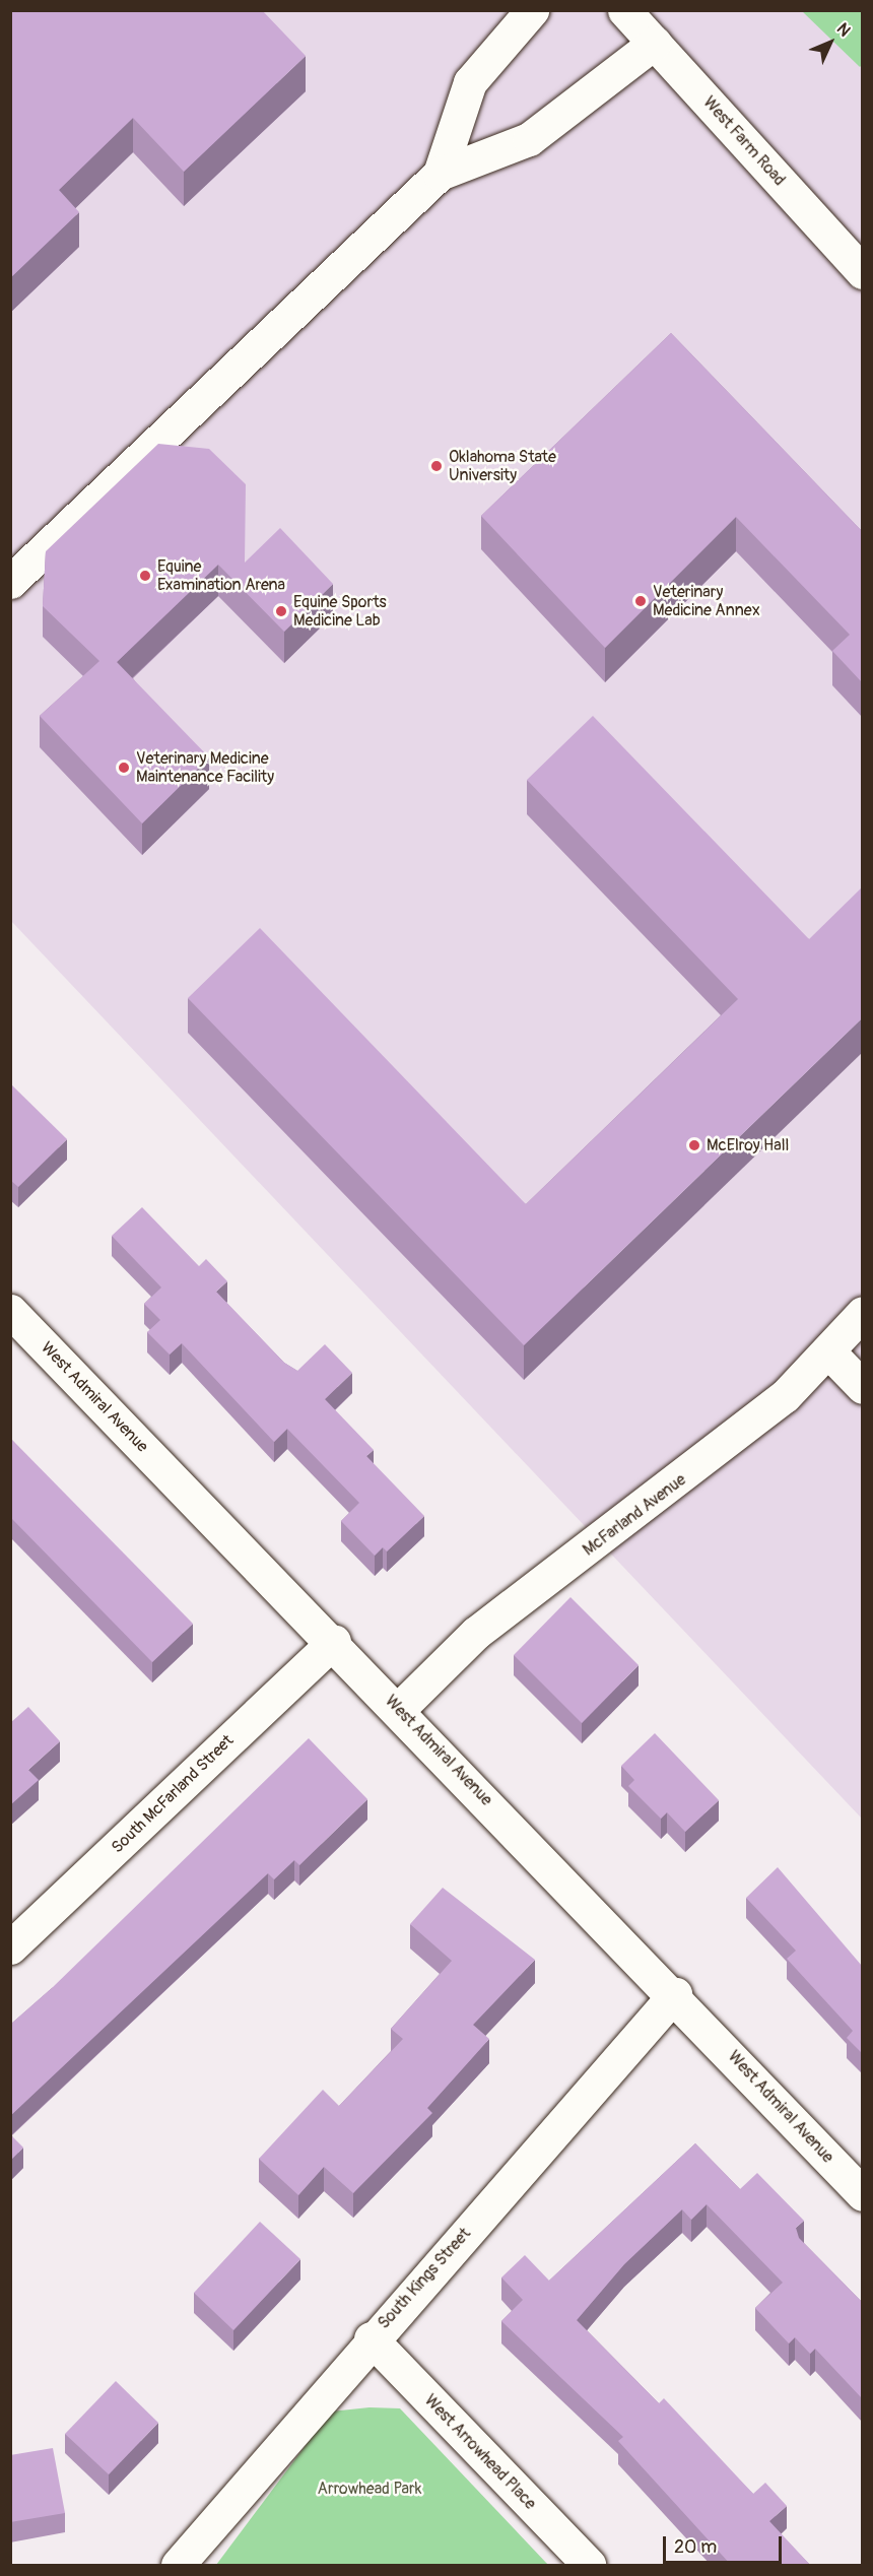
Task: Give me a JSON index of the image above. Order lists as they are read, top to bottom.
{
  "streets": {
    "street": [
      "West Farm Road",
      "West Admiral Avenue",
      "McFarland Avenue",
      "South McFarland Street",
      "South Kings Street",
      "West Arrowhead Place"
    ]
  },
  "crossings": [
    ["West Admiral Avenue", "McFarland Avenue"],
    ["West Admiral Avenue", "South McFarland Street"],
    ["West Admiral Avenue", "South Kings Street"],
    ["South Kings Street", "West Arrowhead Place"]
  ],
  "parks": ["Arrowhead Park"],
  "places": [
    "Oklahoma State University",
    "Equine Examination Arena",
    "Veterinary Medicine Annex",
    "Equine Sports Medicine Lab",
    "Veterinary Medicine Maintenance Facility",
    "McElroy Hall"
  ],
  "scale_bar": "20 m",
  "north": "top right"
}
